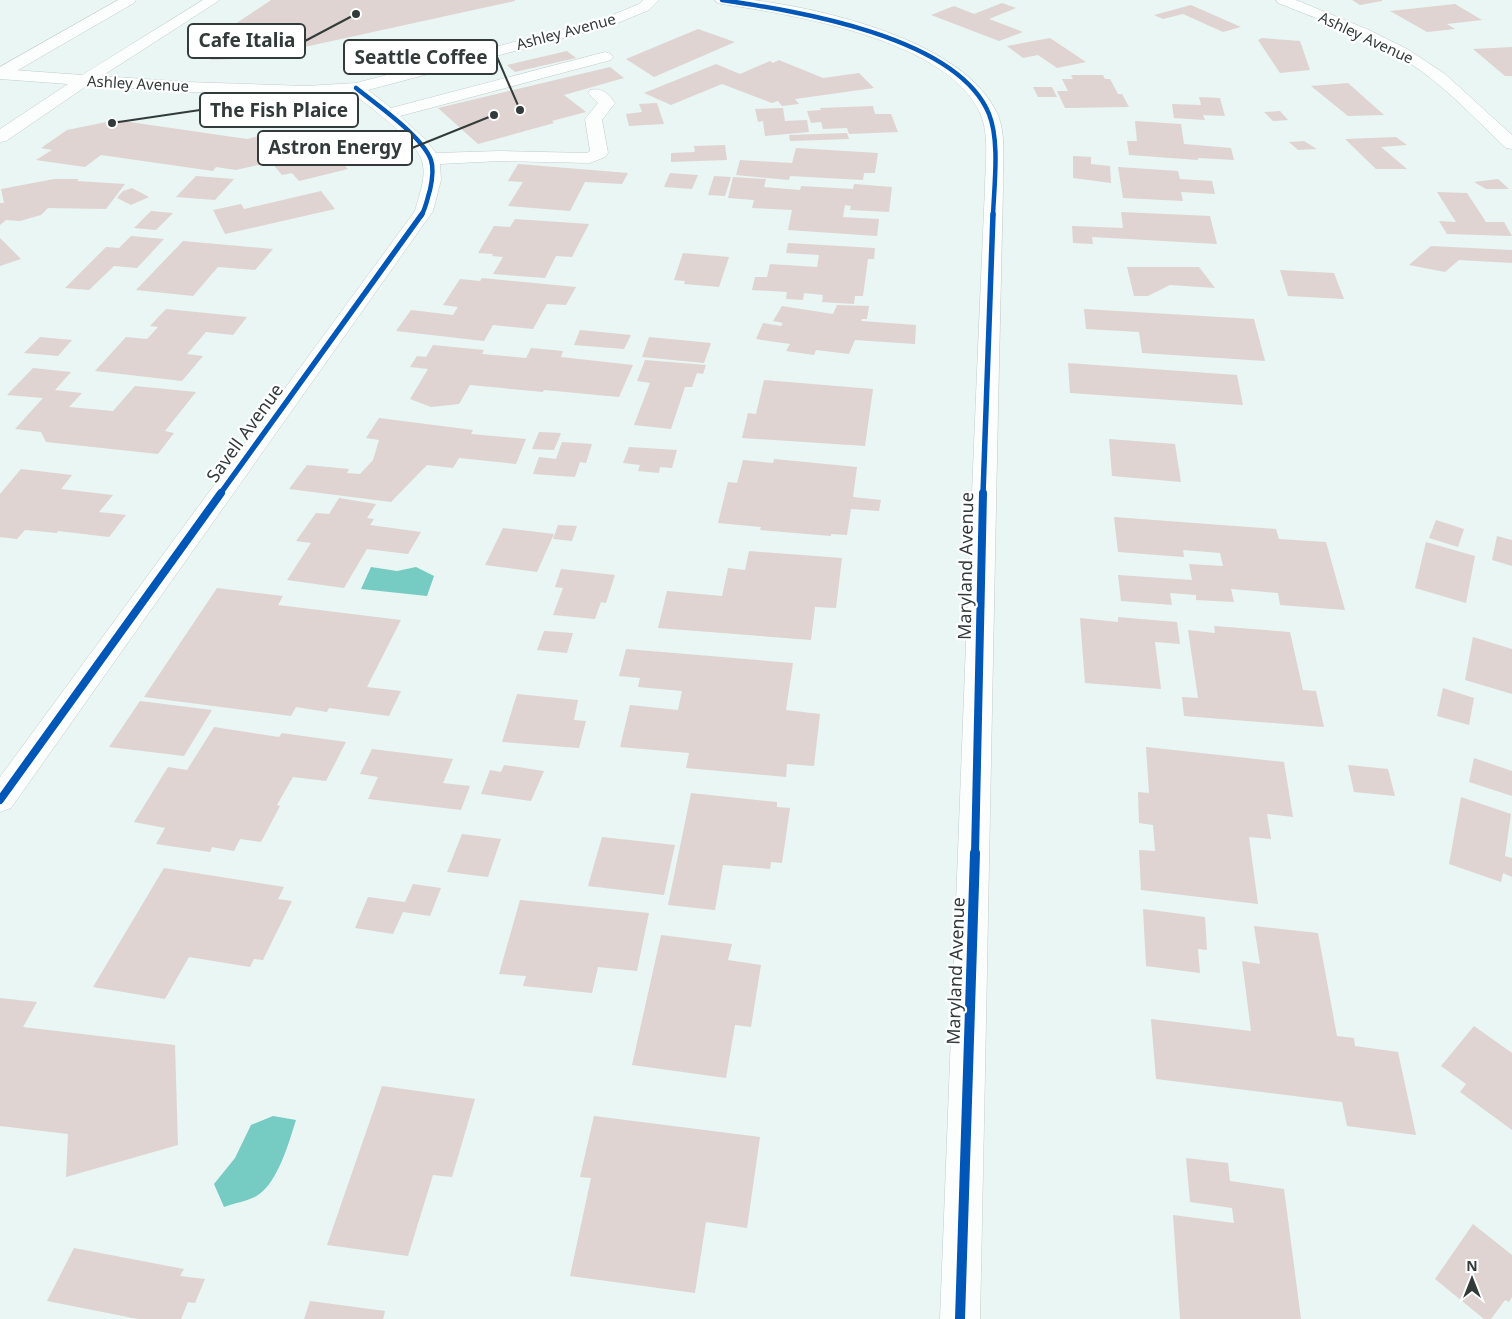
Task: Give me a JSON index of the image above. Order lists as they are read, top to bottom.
{
  "streets": {
    "street": ["Ashley Avenue", "Savell Avenue", "Maryland Avenue"]
  },
  "places": [
    "Cafe Italia",
    "Seattle Coffee",
    "Astron Energy",
    "The Fish Plaice"
  ],
  "north": "top"
}
